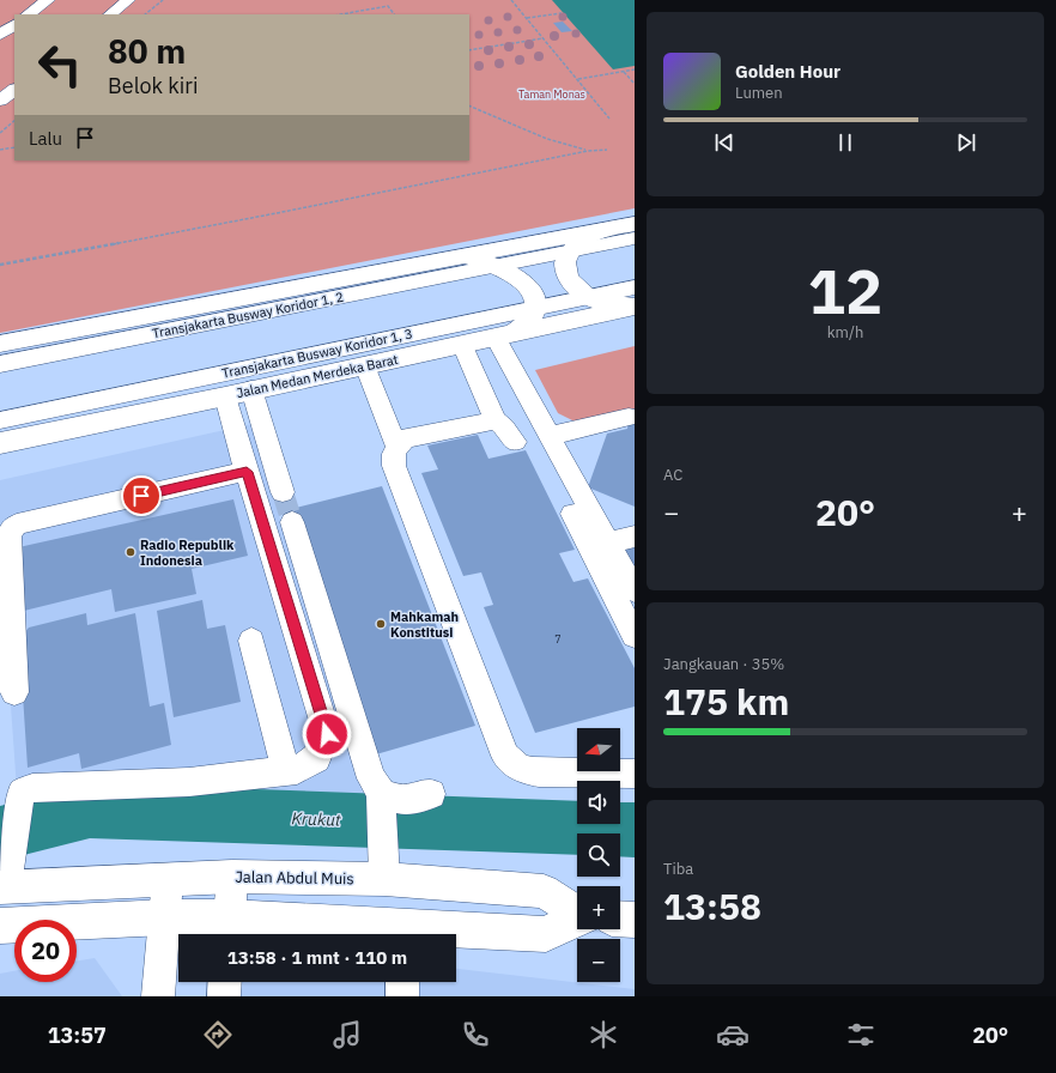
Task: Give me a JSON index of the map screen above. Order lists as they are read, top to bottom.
{
  "streets": {
    "main road": ["Jalan Medan Merdeka Barat", "Jalan Abdul Muis"],
    "street": ["Transjakarta Busway Koridor 1, 2", "Transjakarta Busway Koridor 1, 3"]
  },
  "water": ["Krukut"],
  "parks": ["Taman Monas"],
  "places": ["Radio Republik Indonesia", "Mahkamah Konstitusi"],
  "house_numbers": ["7"],
  "north": "left",
  "page": {
    "turn": ["80 m", "Belok kiri"],
    "song": ["Golden Hour", "Lumen"],
    "then": "Lalu",
    "tile": [
      ["12", "km/h"],
      "AC",
      ["Jangkauan · 35%", "175 km"],
      ["Tiba", "13:58"]
    ],
    "heat": ["−", "20°", "+"],
    "map_buttons": ["+", "−"],
    "limit": "20",
    "trip": "13:58 · 1 mnt · 110 m",
    "tabs": ["13:57", "20°"]
  }
}
